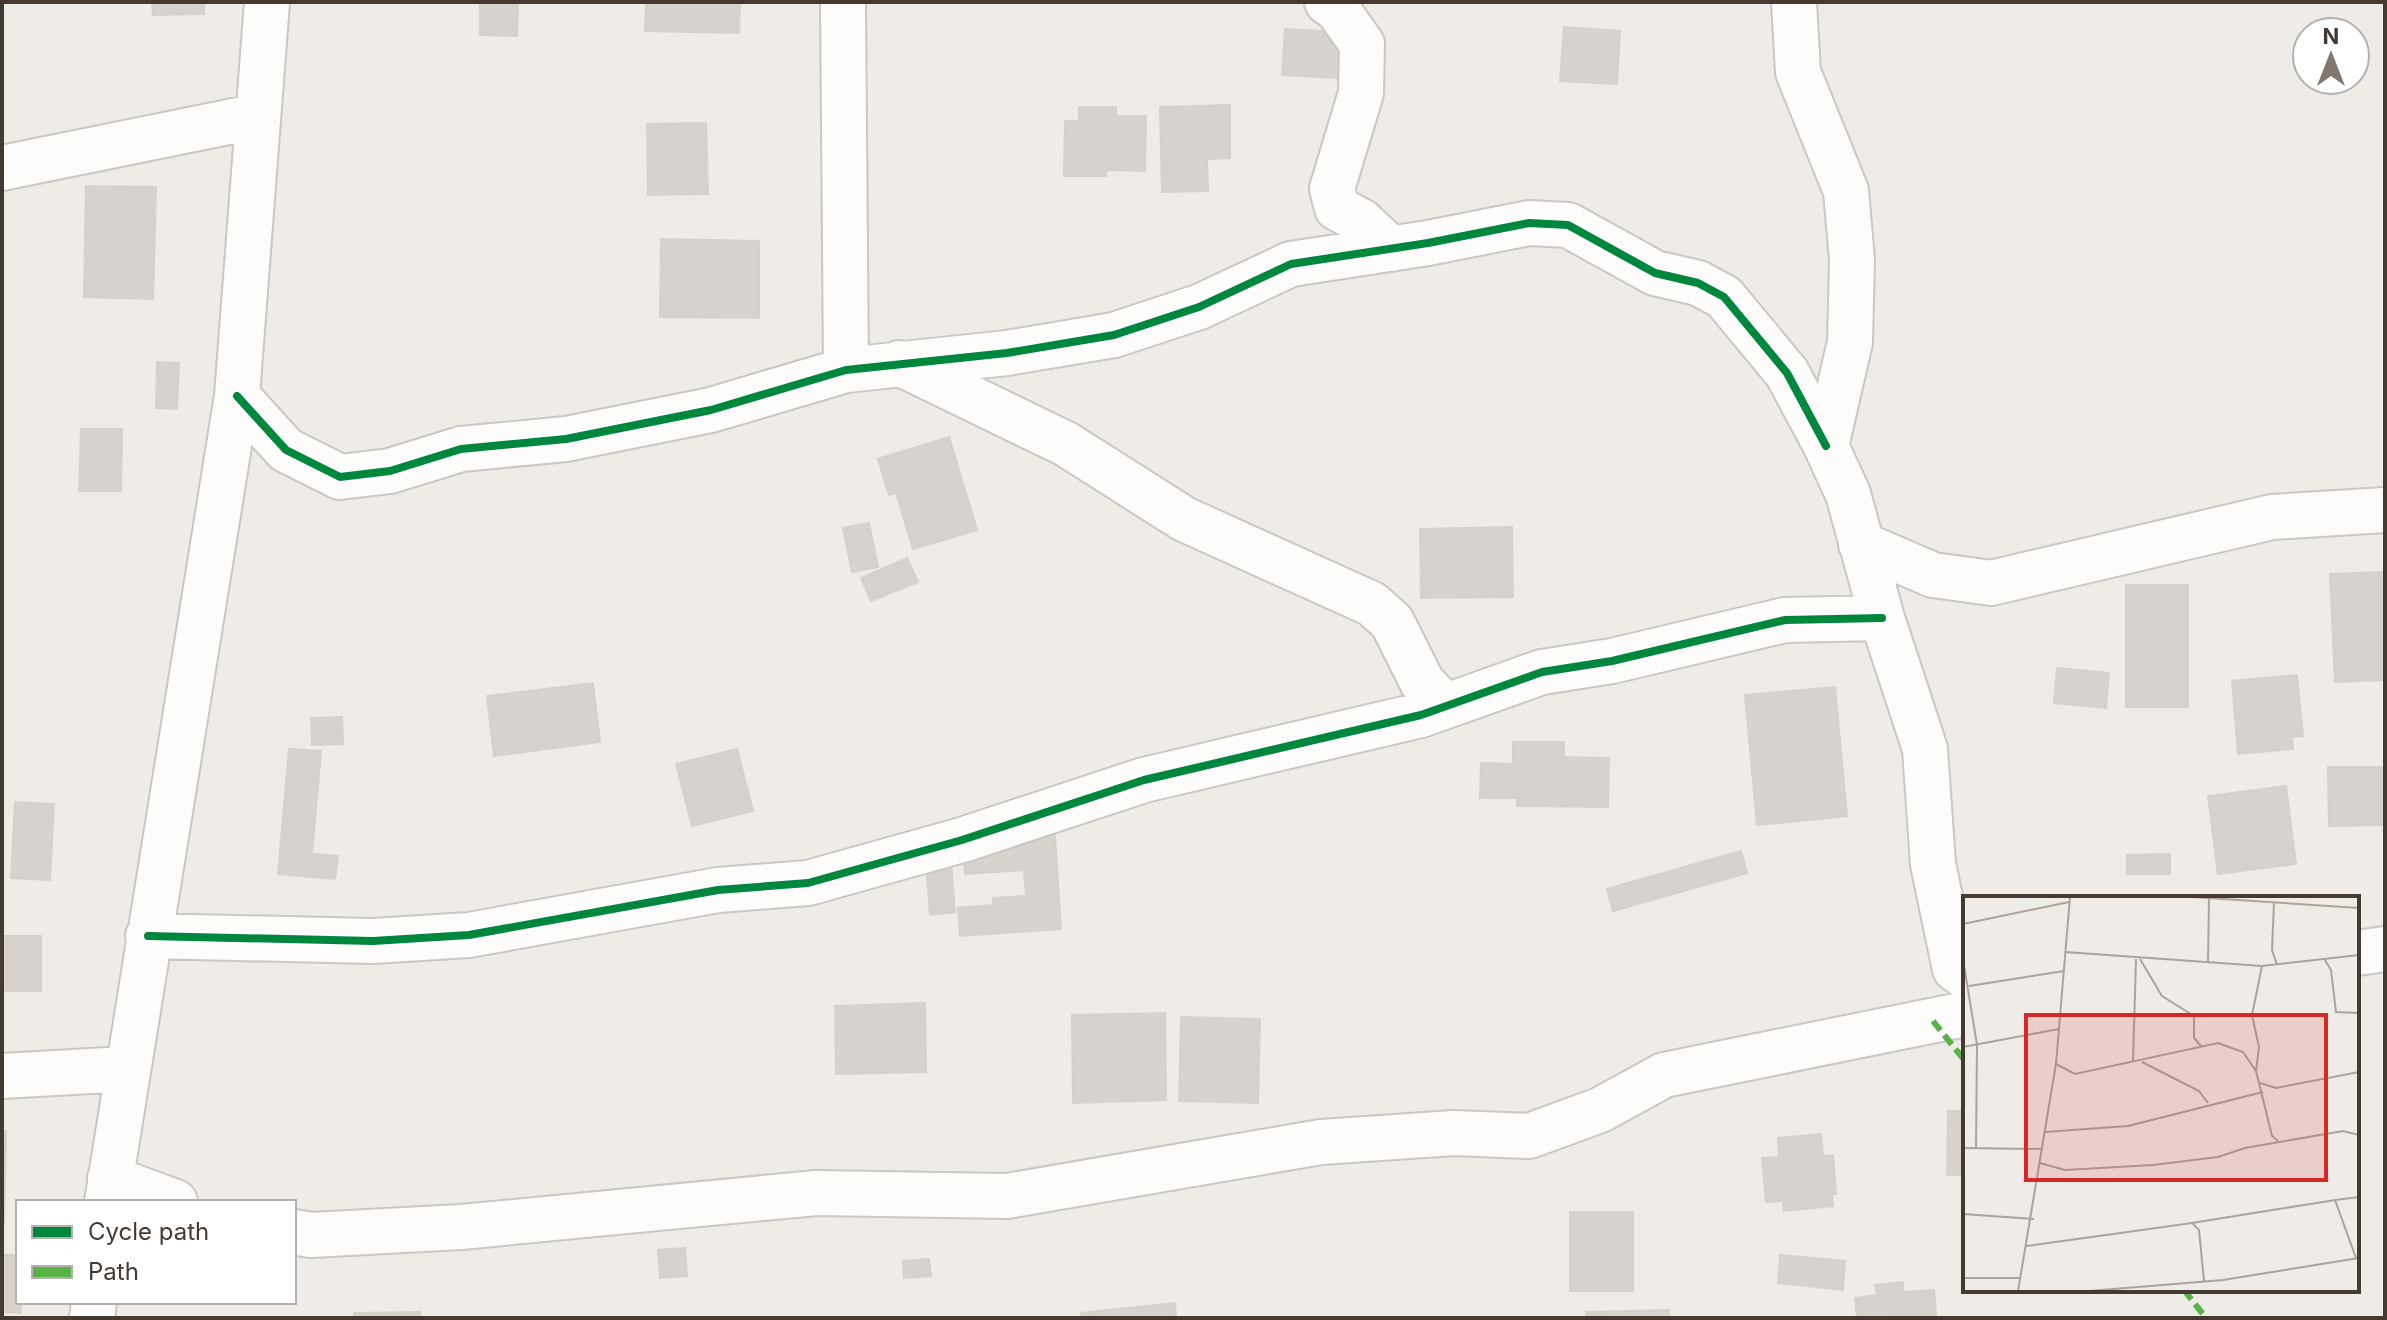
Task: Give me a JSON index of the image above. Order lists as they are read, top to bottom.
{
  "legend": ["Cycle path", "Path"],
  "north": "top"
}
